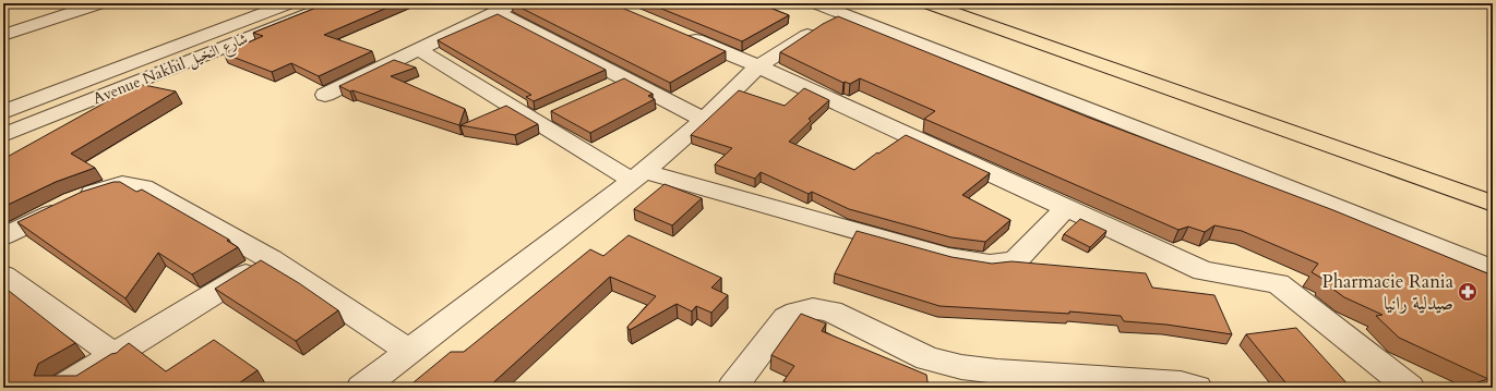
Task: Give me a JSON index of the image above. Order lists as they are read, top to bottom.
{
  "streets": {
    "street": ["Avenue Nakhil شارع النخيل"]
  },
  "places": {
    "pharmacy": ["Pharmacie Rania صيدلية رانيا"]
  }
}
